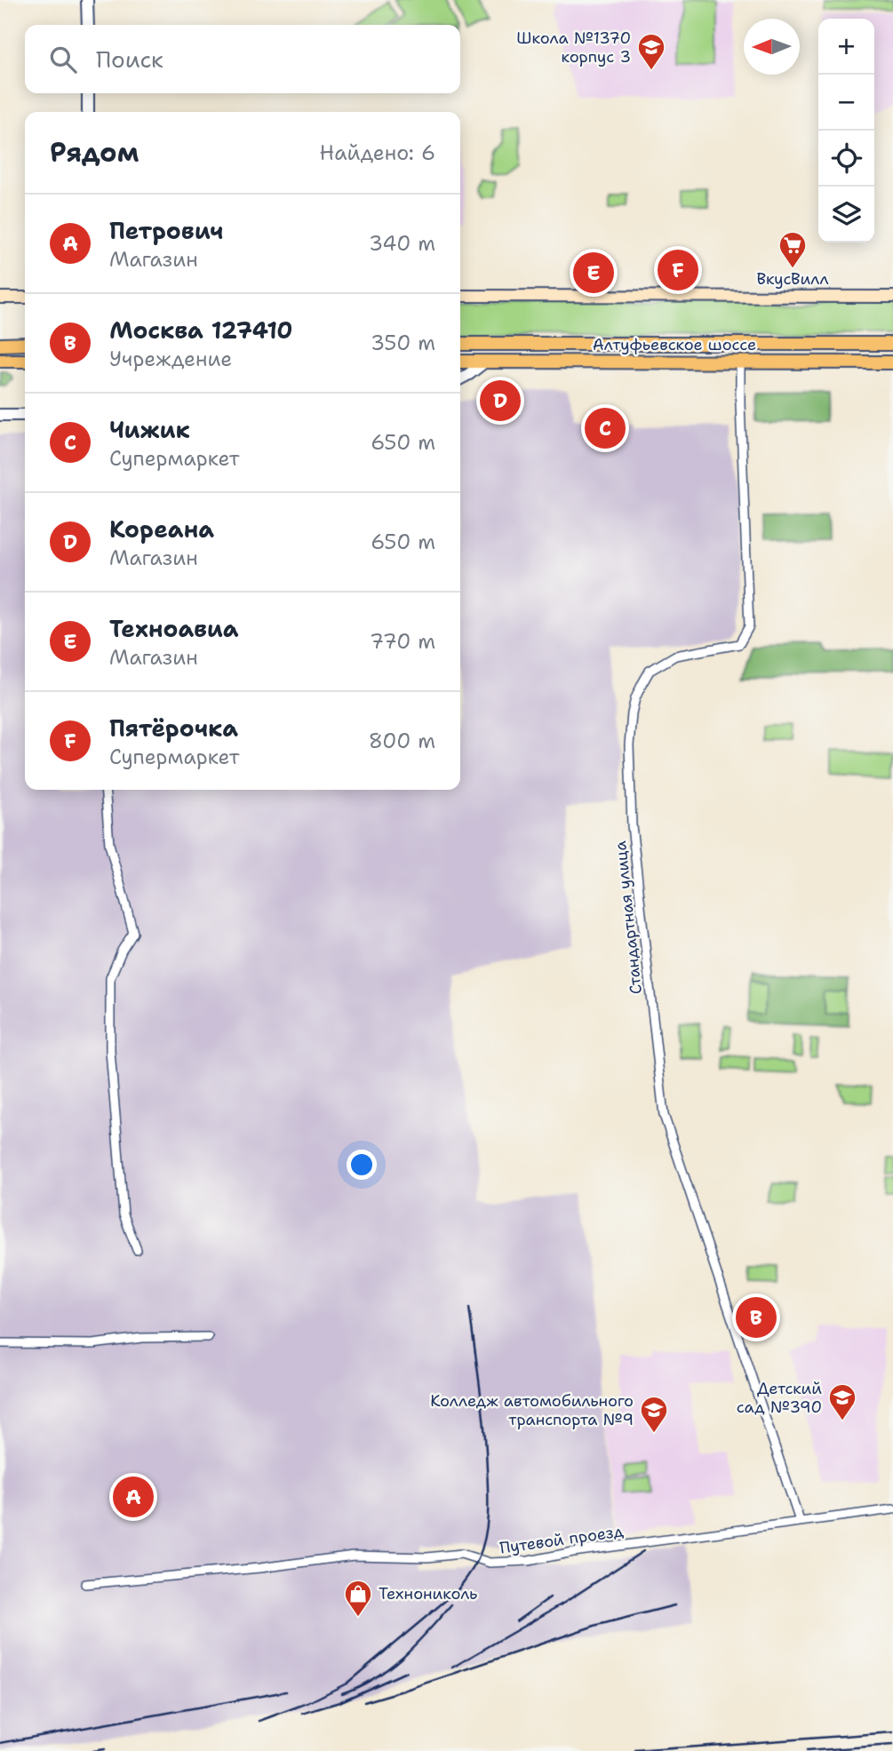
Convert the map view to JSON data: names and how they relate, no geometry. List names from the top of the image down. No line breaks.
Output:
{"streets":{"main road":["Алтуфьевское шоссе"],"street":["Стандартная улица","Путевой проезд"]},"crossings":[["Алтуфьевское шоссе","Стандартная улица"],["Стандартная улица","Путевой проезд"]],"places":{"school or university":["Школа №1370 корпус 3","Детский сад №390","Колледж автомобильного транспорта №9"],"supermarket":["ВкусВилл"],"shop":["Технониколь"]},"north":"left","page":{"map_buttons":["+","−"],"search":"Поиск","heading":["Рядом","Найдено: 6"],"list":[{"mark":"A","name":"Петрович","note":"Магазин","value":"340 m"},{"mark":"B","name":"Москва 127410","note":"Учреждение","value":"350 m"},{"mark":"C","name":"Чижик","note":"Супермаркет","value":"650 m"},{"mark":"D","name":"Кореана","note":"Магазин","value":"650 m"},{"mark":"E","name":"Техноавиа","note":"Магазин","value":"770 m"},{"mark":"F","name":"Пятёрочка","note":"Супермаркет","value":"800 m"}],"pins":["F","E","D","C","B","A"]}}
